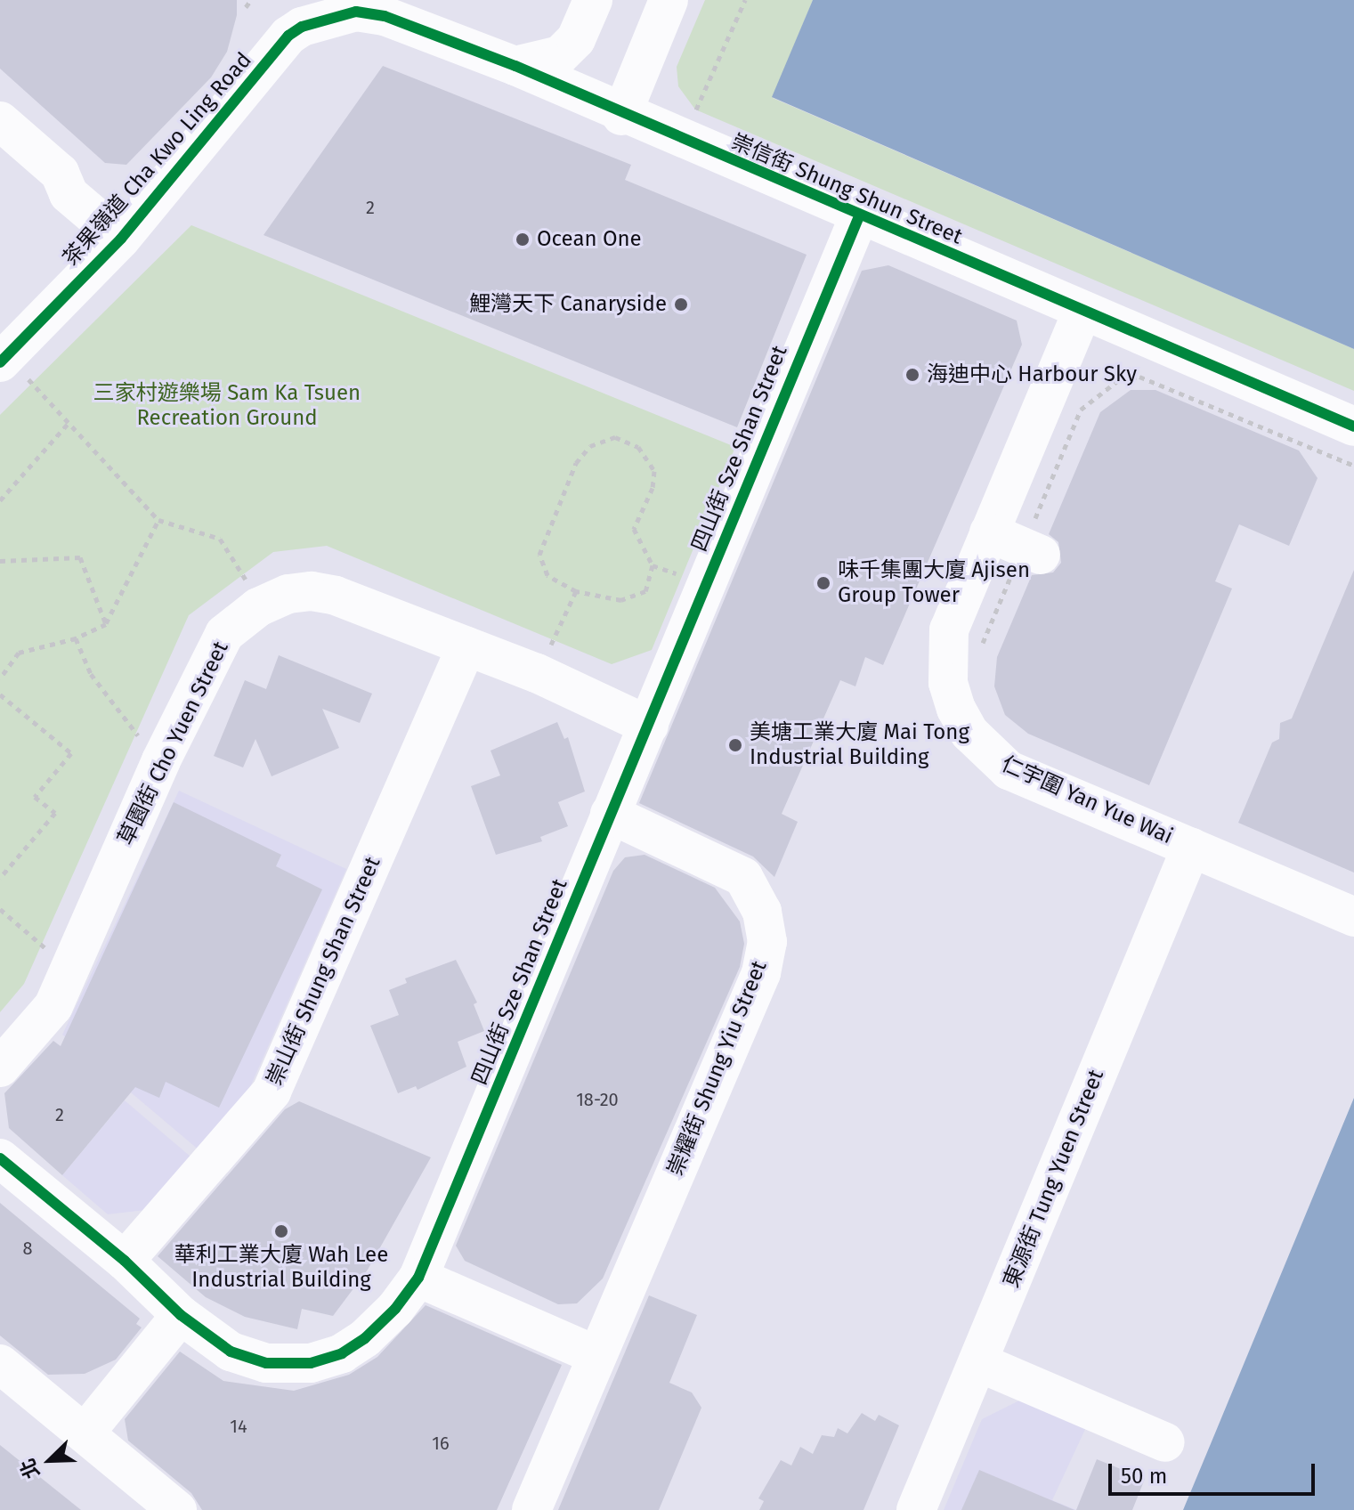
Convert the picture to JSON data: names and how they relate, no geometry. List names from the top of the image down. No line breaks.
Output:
{"streets":{"street":["茶果嶺道 Cha Kwo Ling Road","崇信街 Shung Shun Street","四山街 Sze Shan Street","草園街 Cho Yuen Street","仁宇圍 Yan Yue Wai","崇山街 Shung Shan Street","崇耀街 Shung Yiu Street","東源街 Tung Yuen Street"]},"crossings":[["茶果嶺道 Cha Kwo Ling Road","崇信街 Shung Shun Street"],["崇信街 Shung Shun Street","四山街 Sze Shan Street"],["崇信街 Shung Shun Street","仁宇圍 Yan Yue Wai"],["四山街 Sze Shan Street","草園街 Cho Yuen Street"],["四山街 Sze Shan Street","崇山街 Shung Shan Street"],["四山街 Sze Shan Street","崇耀街 Shung Yiu Street"],["草園街 Cho Yuen Street","崇山街 Shung Shan Street"],["仁宇圍 Yan Yue Wai","東源街 Tung Yuen Street"]],"parks":["三家村遊樂場 Sam Ka Tsuen Recreation Ground"],"places":["Ocean One","鯉灣天下 Canaryside","海迪中心 Harbour Sky","味千集團大廈 Ajisen Group Tower","美塘工業大廈 Mai Tong Industrial Building","華利工業大廈 Wah Lee Industrial Building"],"house_numbers":["2","18-20","2","8","14","16"],"scale_bar":"50 m","north":"bottom left"}
